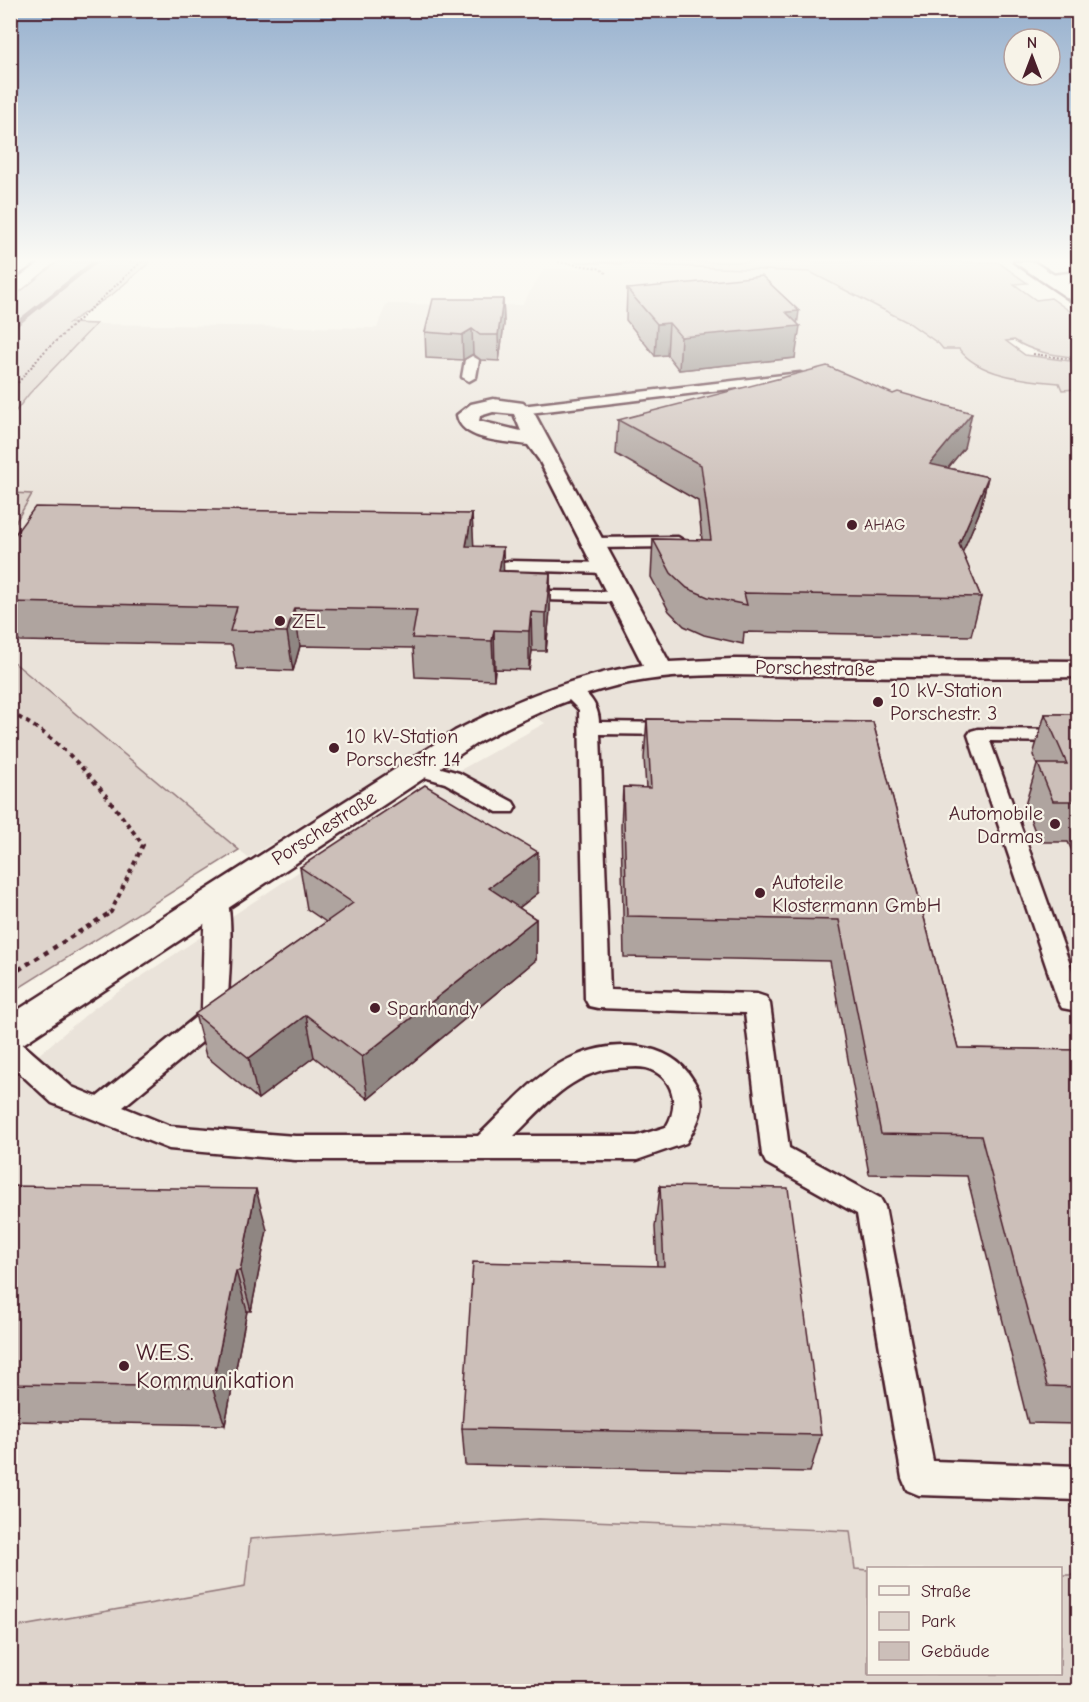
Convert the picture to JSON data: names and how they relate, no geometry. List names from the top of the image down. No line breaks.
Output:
{"streets":{"street":["Porschestraße"]},"places":["AHAG","ZEL","10 kV-Station Porschestr. 3","10 kV-Station Porschestr. 14","Automobile Darmas","Autoteile Klostermann GmbH","Sparhandy","W.E.S. Kommunikation"],"legend":["Straße","Park","Gebäude"],"north":"top"}
